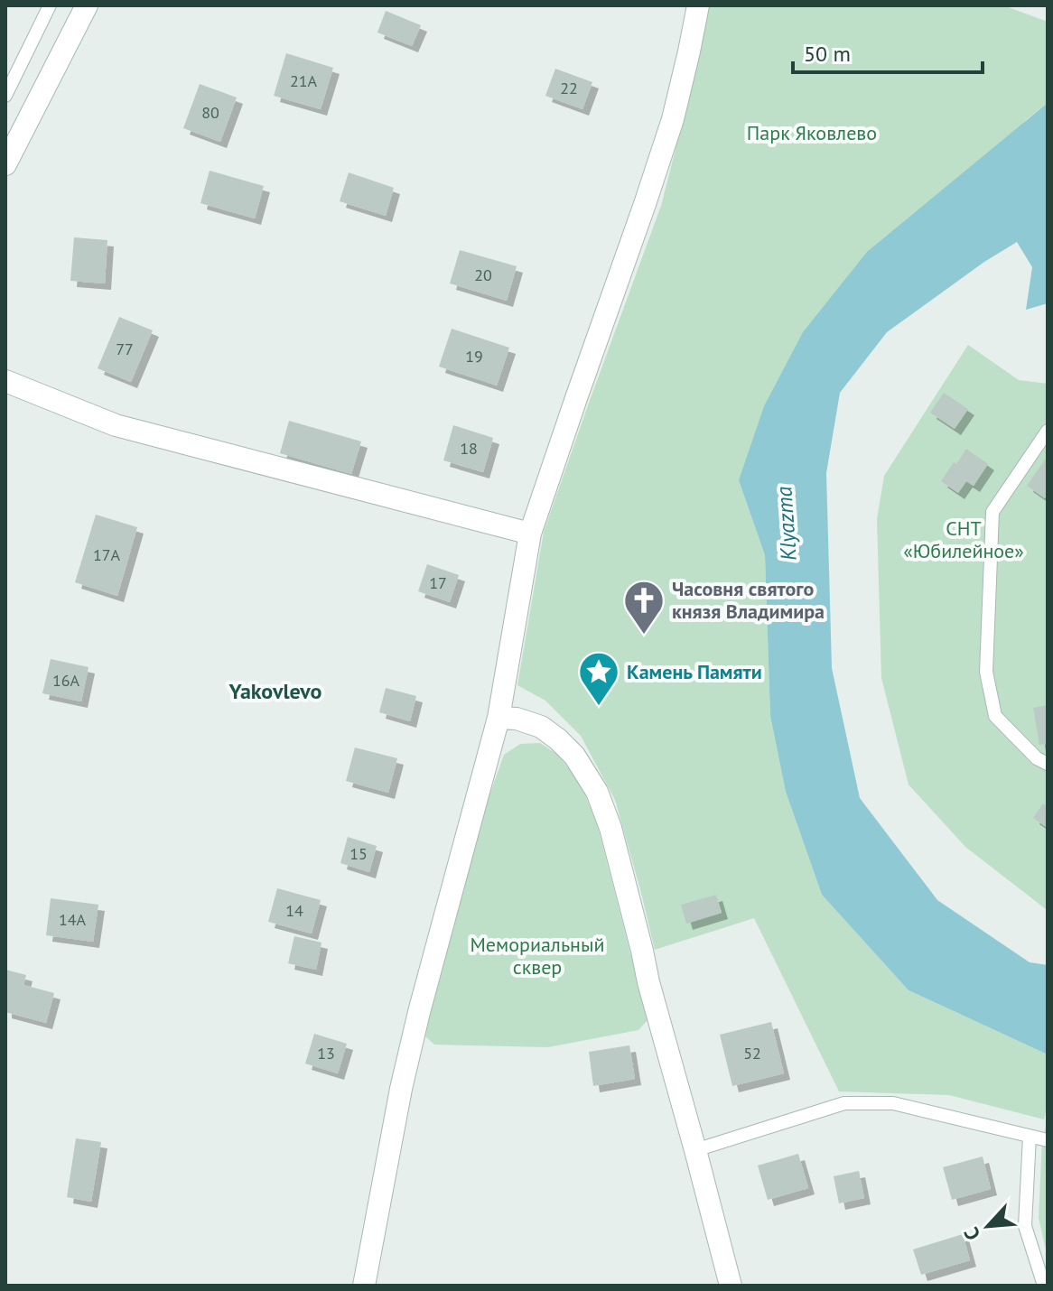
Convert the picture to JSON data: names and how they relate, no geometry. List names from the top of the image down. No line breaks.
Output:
{"districts":["Yakovlevo"],"water":["Klyazma"],"parks":["Парк Яковлево","СНТ «Юбилейное»","Мемориальный сквер"],"places":{"church":["Часовня святого князя Владимира"],"place":["Камень Памяти"]},"house_numbers":["21А","22","80","20","77","19","18","17А","17","16А","15","14","14А","13","52"],"scale_bar":"50 m","north":"bottom left"}
